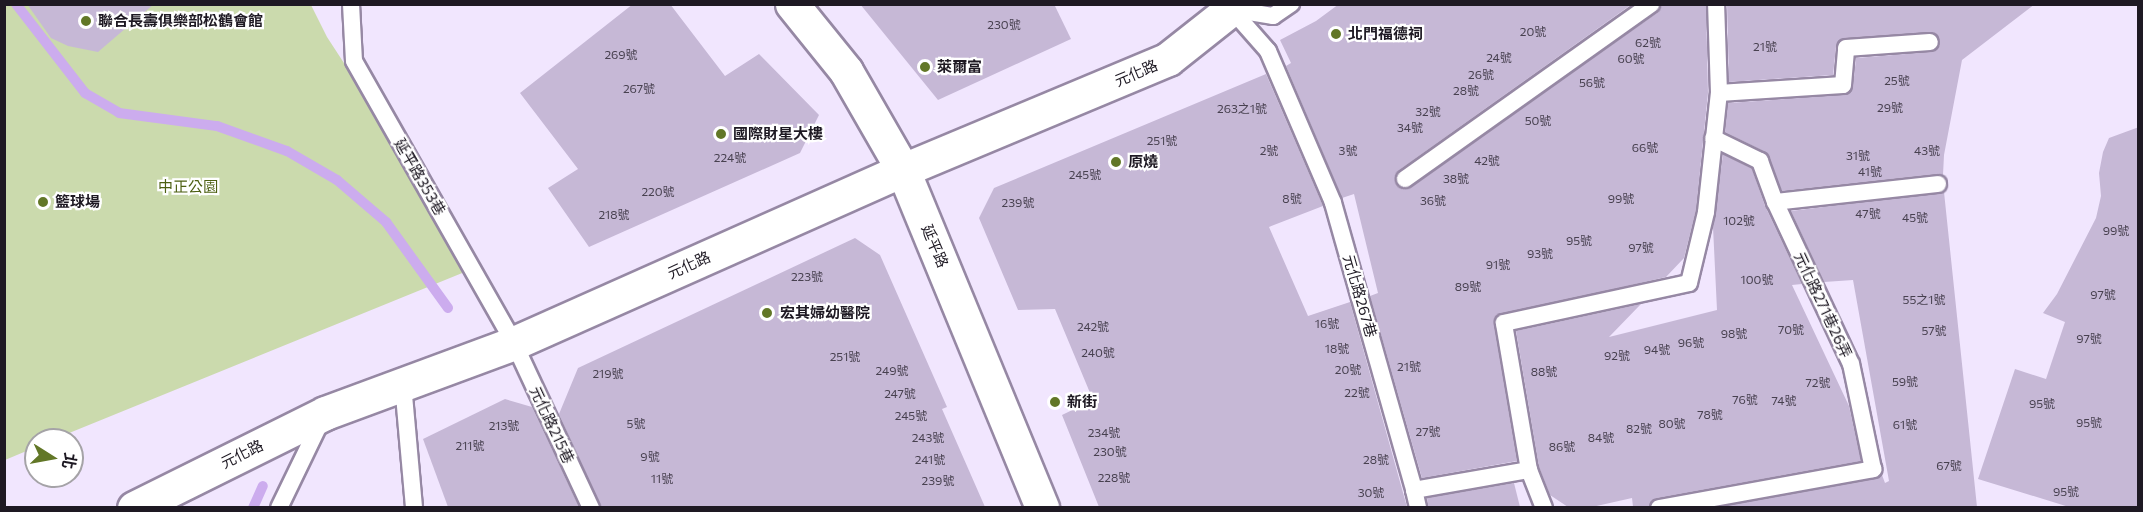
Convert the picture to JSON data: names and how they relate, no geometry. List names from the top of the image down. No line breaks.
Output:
{"streets":{"street":["元化路","延平路"],"lane":["延平路353巷","元化路267巷","元化路271巷26弄","元化路215巷"]},"crossings":[["元化路","延平路353巷"],["元化路","延平路"],["元化路","元化路267巷"],["元化路","元化路215巷"],["延平路353巷","元化路215巷"]],"parks":["中正公園"],"places":["聯合長壽俱樂部松鶴會館","北門福德祠","萊爾富","國際財星大樓","原燒","籃球場","宏其婦幼醫院","新街"],"house_numbers":["230號","20號","62號","21號","269號","24號","60號","26號","25號","56號","267號","28號","29號","263之1號","32號","50號","34號","251號","66號","2號","3號","43號","31號","224號","42號","41號","245號","38號","220號","8號","99號","36號","239號","47號","218號","45號","102號","99號","95號","97號","93號","91號","223號","100號","89號","97號","55之1號","16號","242號","70號","57號","98號","97號","96號","18號","94號","240號","92號","251號","21號","20號","249號","88號","219號","59號","72號","22號","247號","76號","74號","95號","78號","245號","95號","5號","80號","61號","213號","82號","27號","234號","243號","84號","211號","86號","230號","9號","241號","28號","67號","228號","11號","239號","95號","30號"],"north":"right"}
